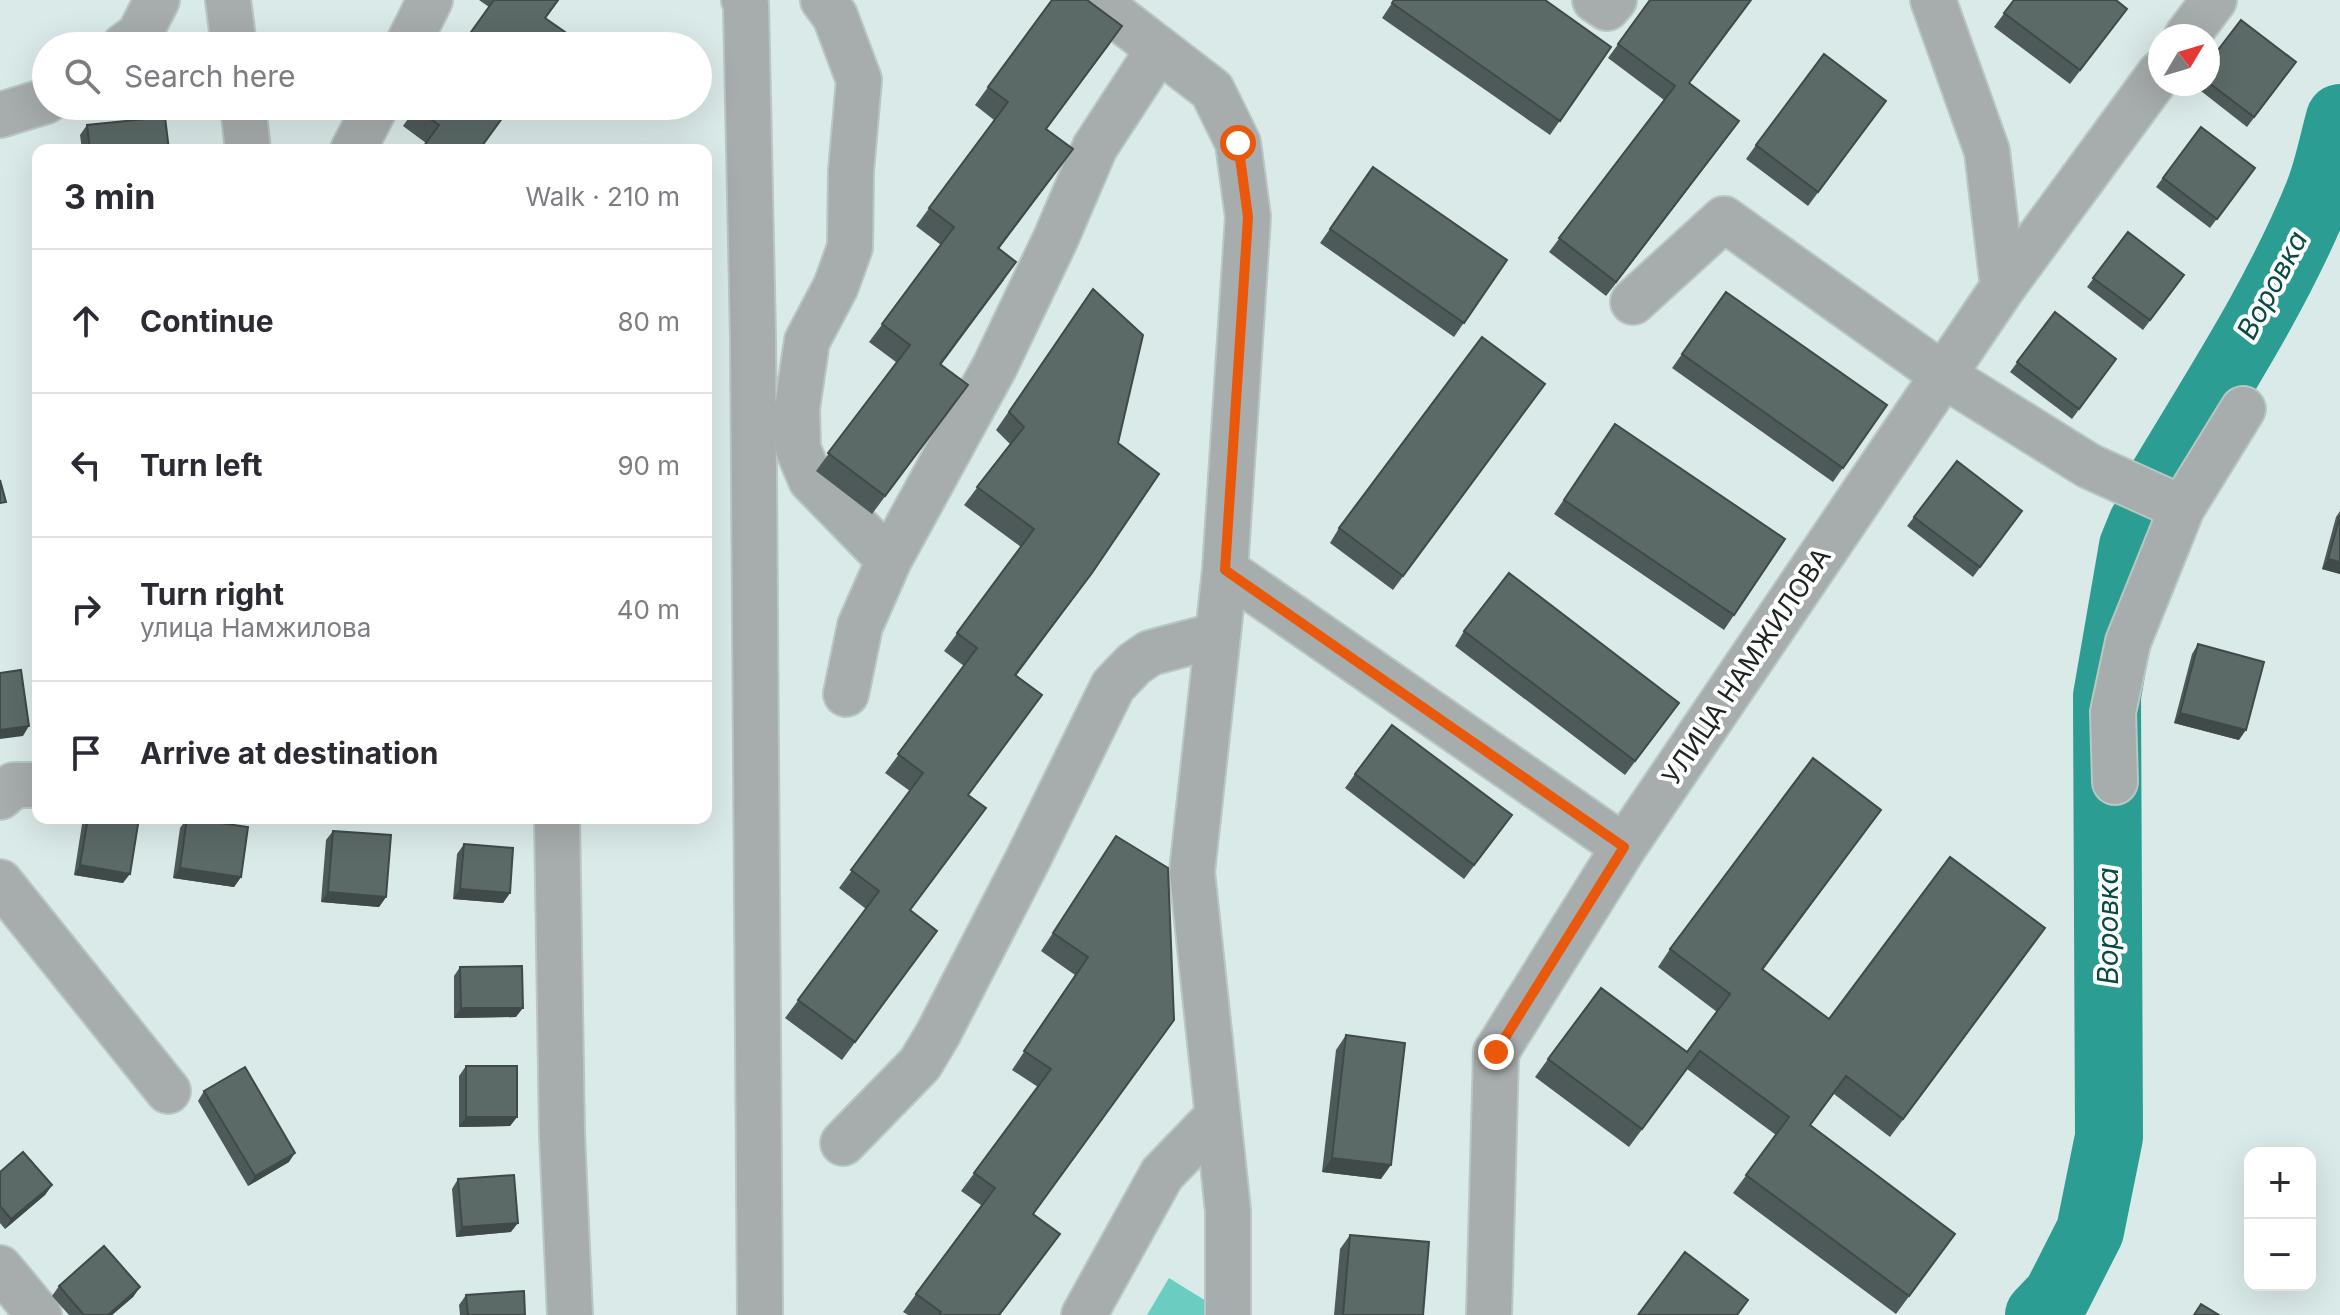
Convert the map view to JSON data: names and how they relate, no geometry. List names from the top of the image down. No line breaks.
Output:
{"streets":{"street":["УЛИЦА НАМЖИЛОВА"]},"water":["Воровка"],"north":"top right","page":{"search":"Search here","heading":["3 min","Walk · 210 m"],"list":[["Continue","80 m"],["Turn left","90 m"],["Turn right","улица Намжилова","40 m"],"Arrive at destination"],"map_buttons":["+","−"]}}
